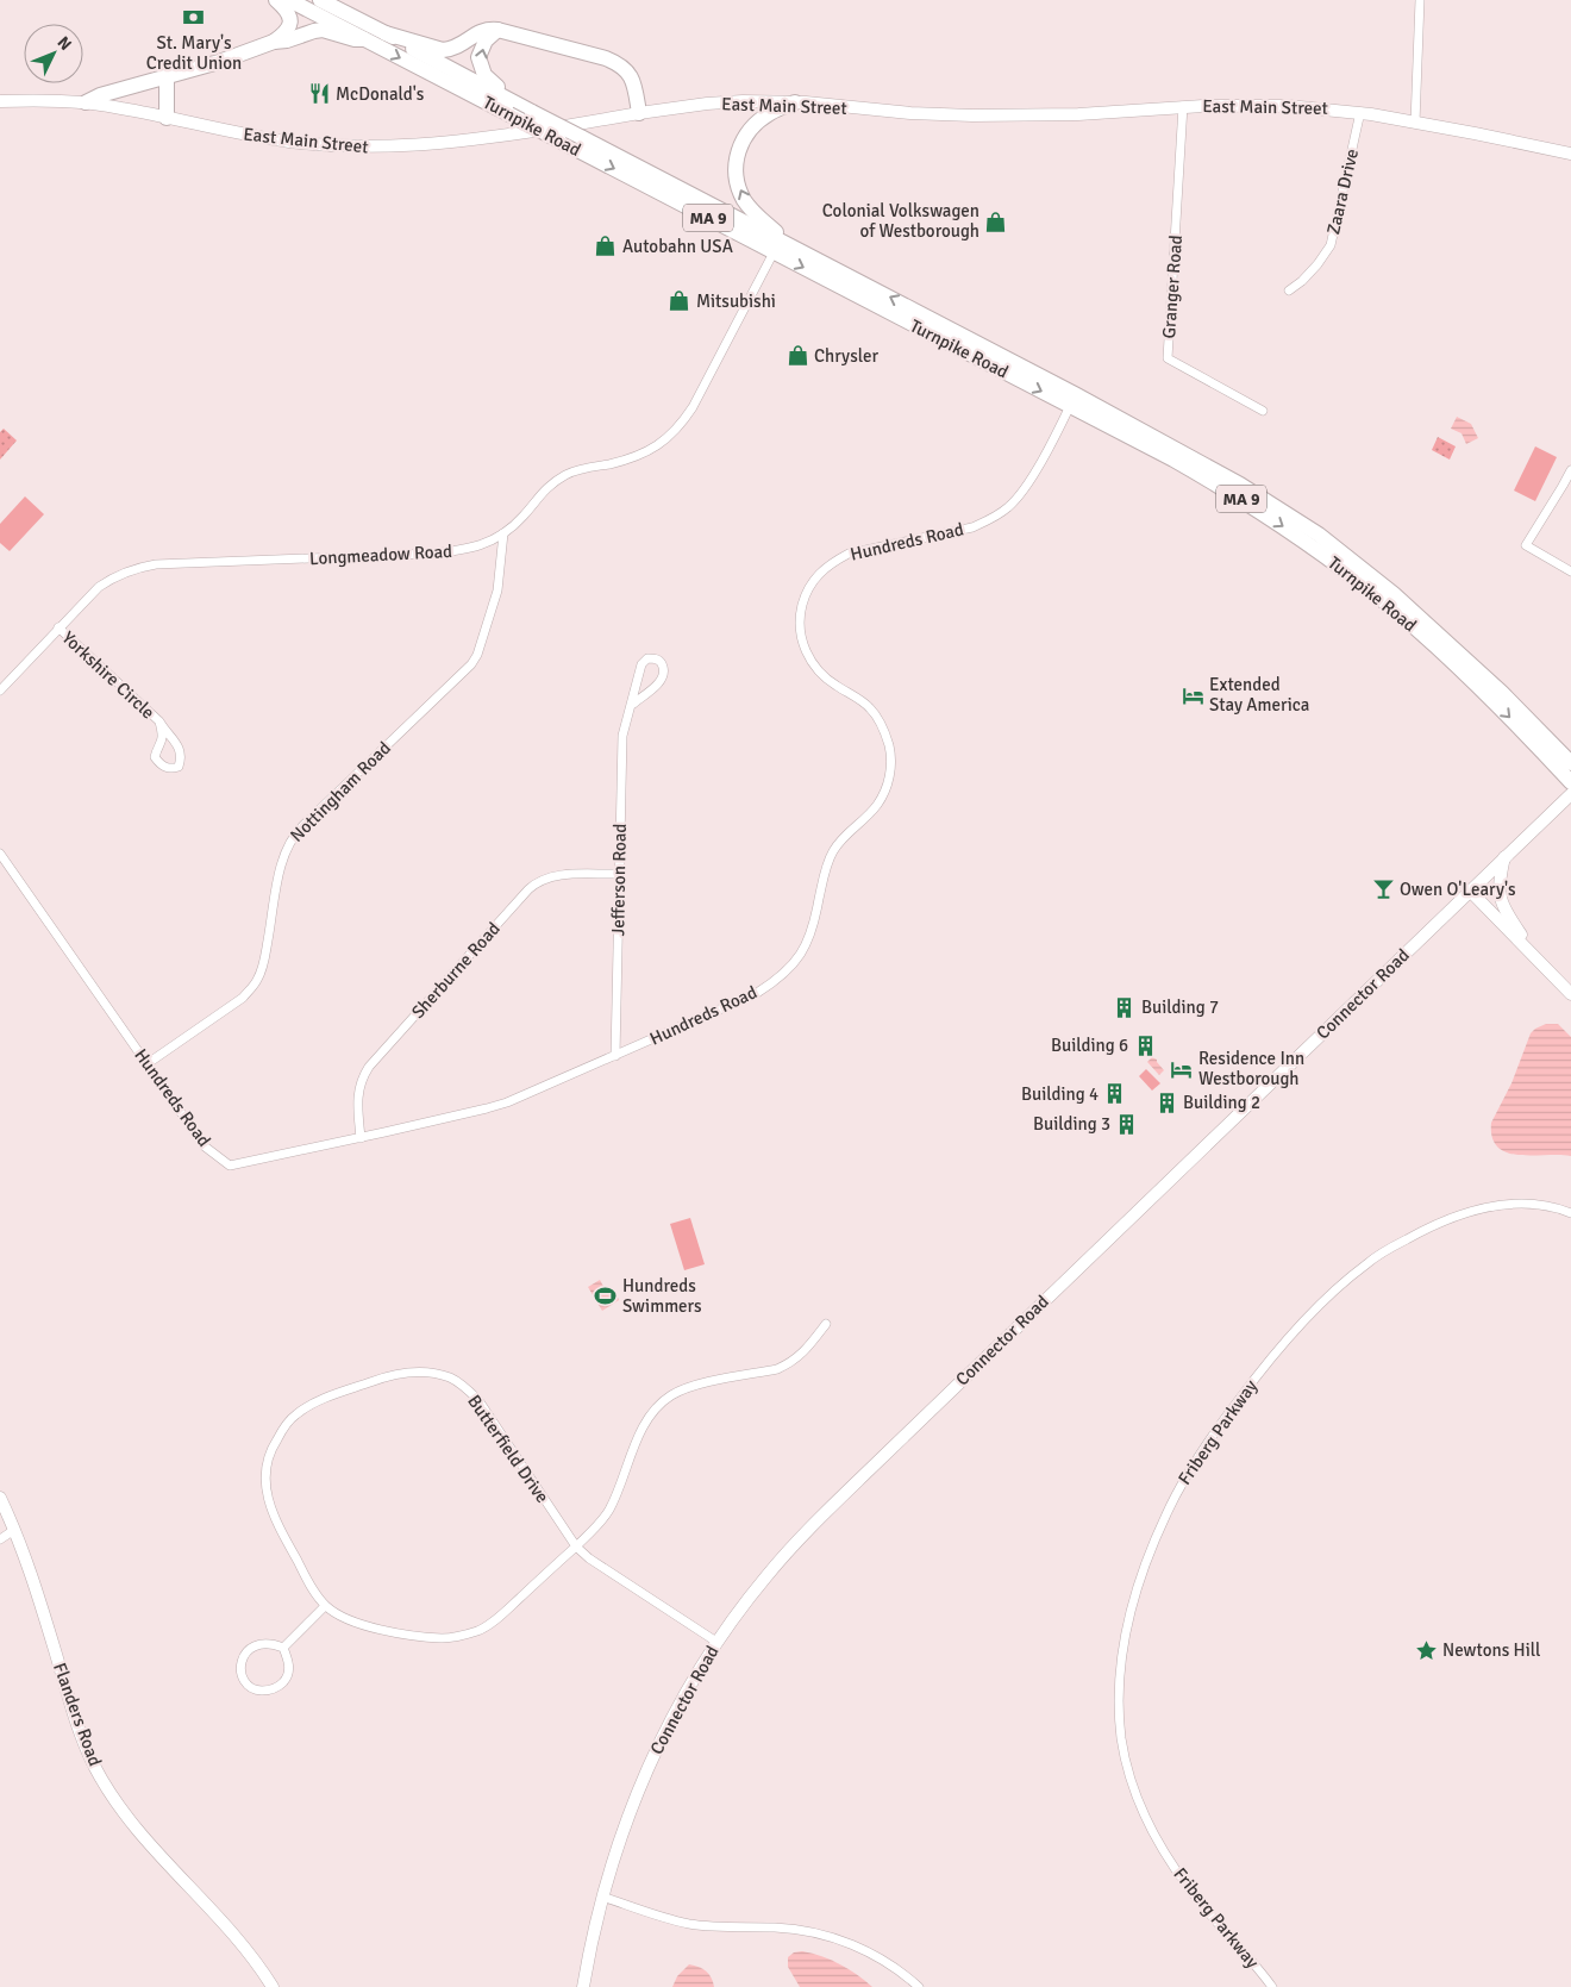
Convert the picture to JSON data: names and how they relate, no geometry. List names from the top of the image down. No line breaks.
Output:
{"streets":{"highway":["Turnpike Road","MA 9"],"main road":["East Main Street","Connector Road","Flanders Road"],"street":["Zaara Drive","Granger Road","Hundreds Road","Longmeadow Road","Yorkshire Circle","Nottingham Road","Jefferson Road","Sherburne Road","Friberg Parkway","Butterfield Drive"]},"crossings":[["East Main Street","Zaara Drive"],["East Main Street","Granger Road"],["Turnpike Road","Hundreds Road"],["Turnpike Road","Longmeadow Road"],["Hundreds Road","Nottingham Road"],["Hundreds Road","Jefferson Road"],["Hundreds Road","Sherburne Road"],["Longmeadow Road","Yorkshire Circle"],["Longmeadow Road","Nottingham Road"],["Jefferson Road","Sherburne Road"],["Connector Road","Butterfield Drive"]],"places":{"bank":["St. Mary's Credit Union"],"restaurant":["McDonald's"],"shop":["Colonial Volkswagen of Westborough","Autobahn USA","Mitsubishi","Chrysler"],"hotel":["Extended Stay America","Residence Inn Westborough"],"bar":["Owen O'Leary's"],"building":["Building 7","Building 6","Building 4","Building 2","Building 3"],"sports":["Hundreds Swimmers"],"place":["Newtons Hill"]},"north":"top right"}
